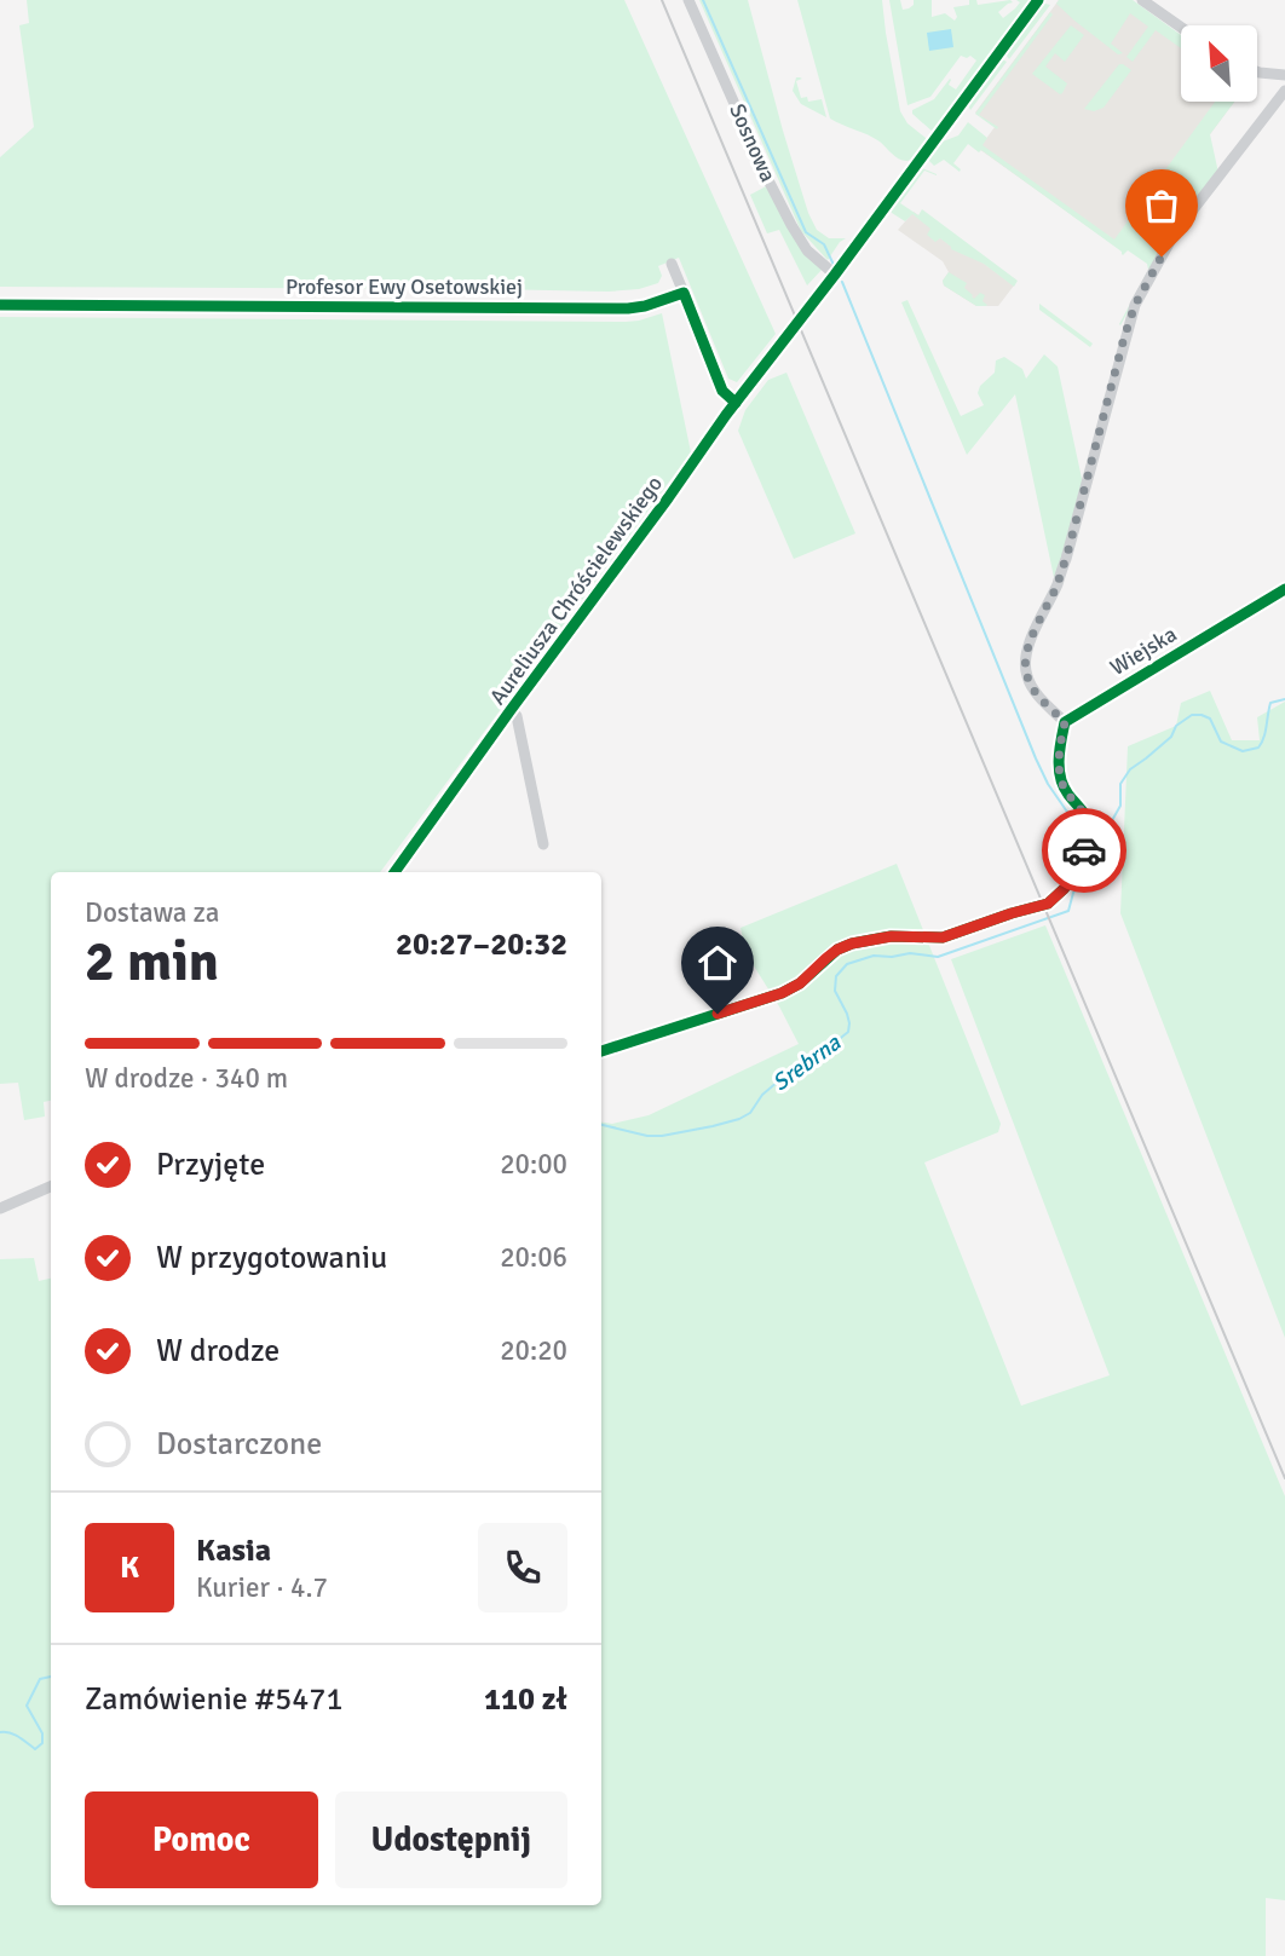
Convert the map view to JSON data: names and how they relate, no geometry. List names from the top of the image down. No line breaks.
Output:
{"streets":{"street":["Sosnowa","Profesor Ewy Osetowskiej","Aureliusza Chróścielewskiego","Wiejska"]},"water":["Srebrna"],"north":"top left","page":{"heading":["2 min","Dostawa za","20:27–20:32"],"panel":["Kasia","Kurier · 4.7","Zamówienie #5471","110 zł"],"bar":"W drodze · 340 m","list":[["Przyjęte","20:00"],["W przygotowaniu","20:06"],["W drodze","20:20"],"Dostarczone"],"round":"K","buttons":["Pomoc","Udostępnij"]}}
